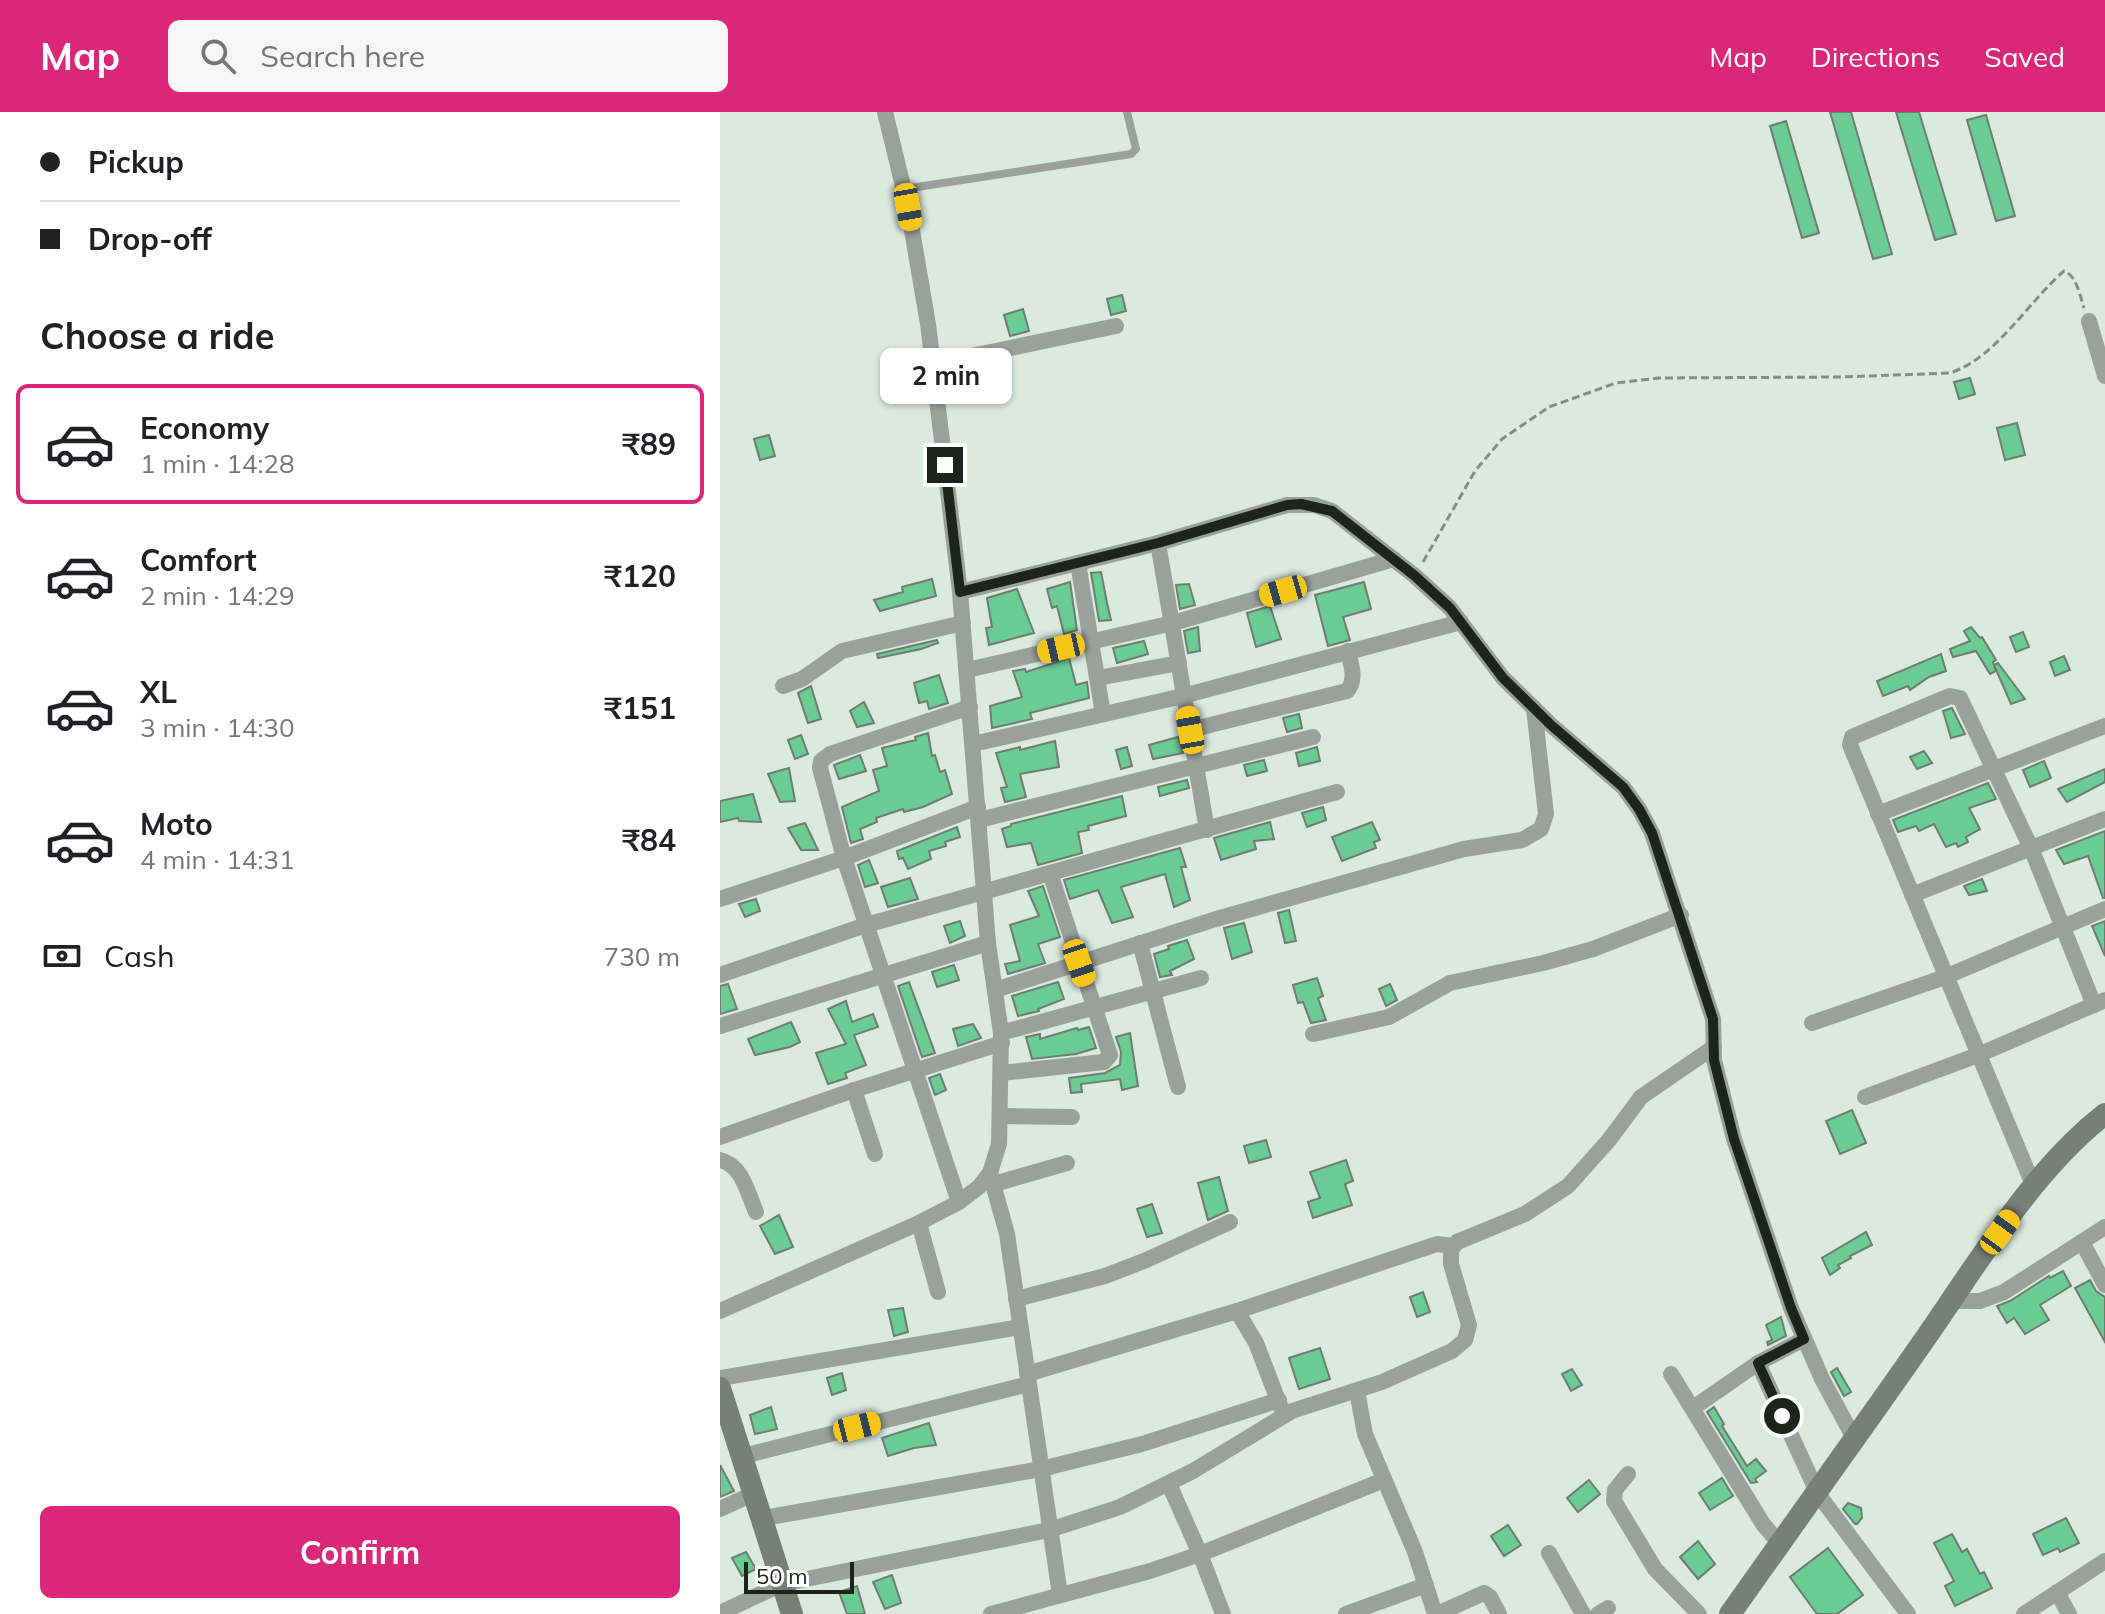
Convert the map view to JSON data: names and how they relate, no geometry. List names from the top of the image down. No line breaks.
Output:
{"scale_bar":"50 m","page":{"header":"Map","search":"Search here","nav":["Map","Directions","Saved"],"banner":["Pickup","Drop-off"],"heading":"Choose a ride","bubble":"2 min","list":[{"name":"Economy","note":"1 min · 14:28","value":"₹89"},{"name":"Comfort","note":"2 min · 14:29","value":"₹120"},{"name":"XL","note":"3 min · 14:30","value":"₹151"},{"name":"Moto","note":"4 min · 14:31","value":"₹84"}],"pay":["Cash","730 m"],"buttons":"Confirm","scale":"50 m"}}
